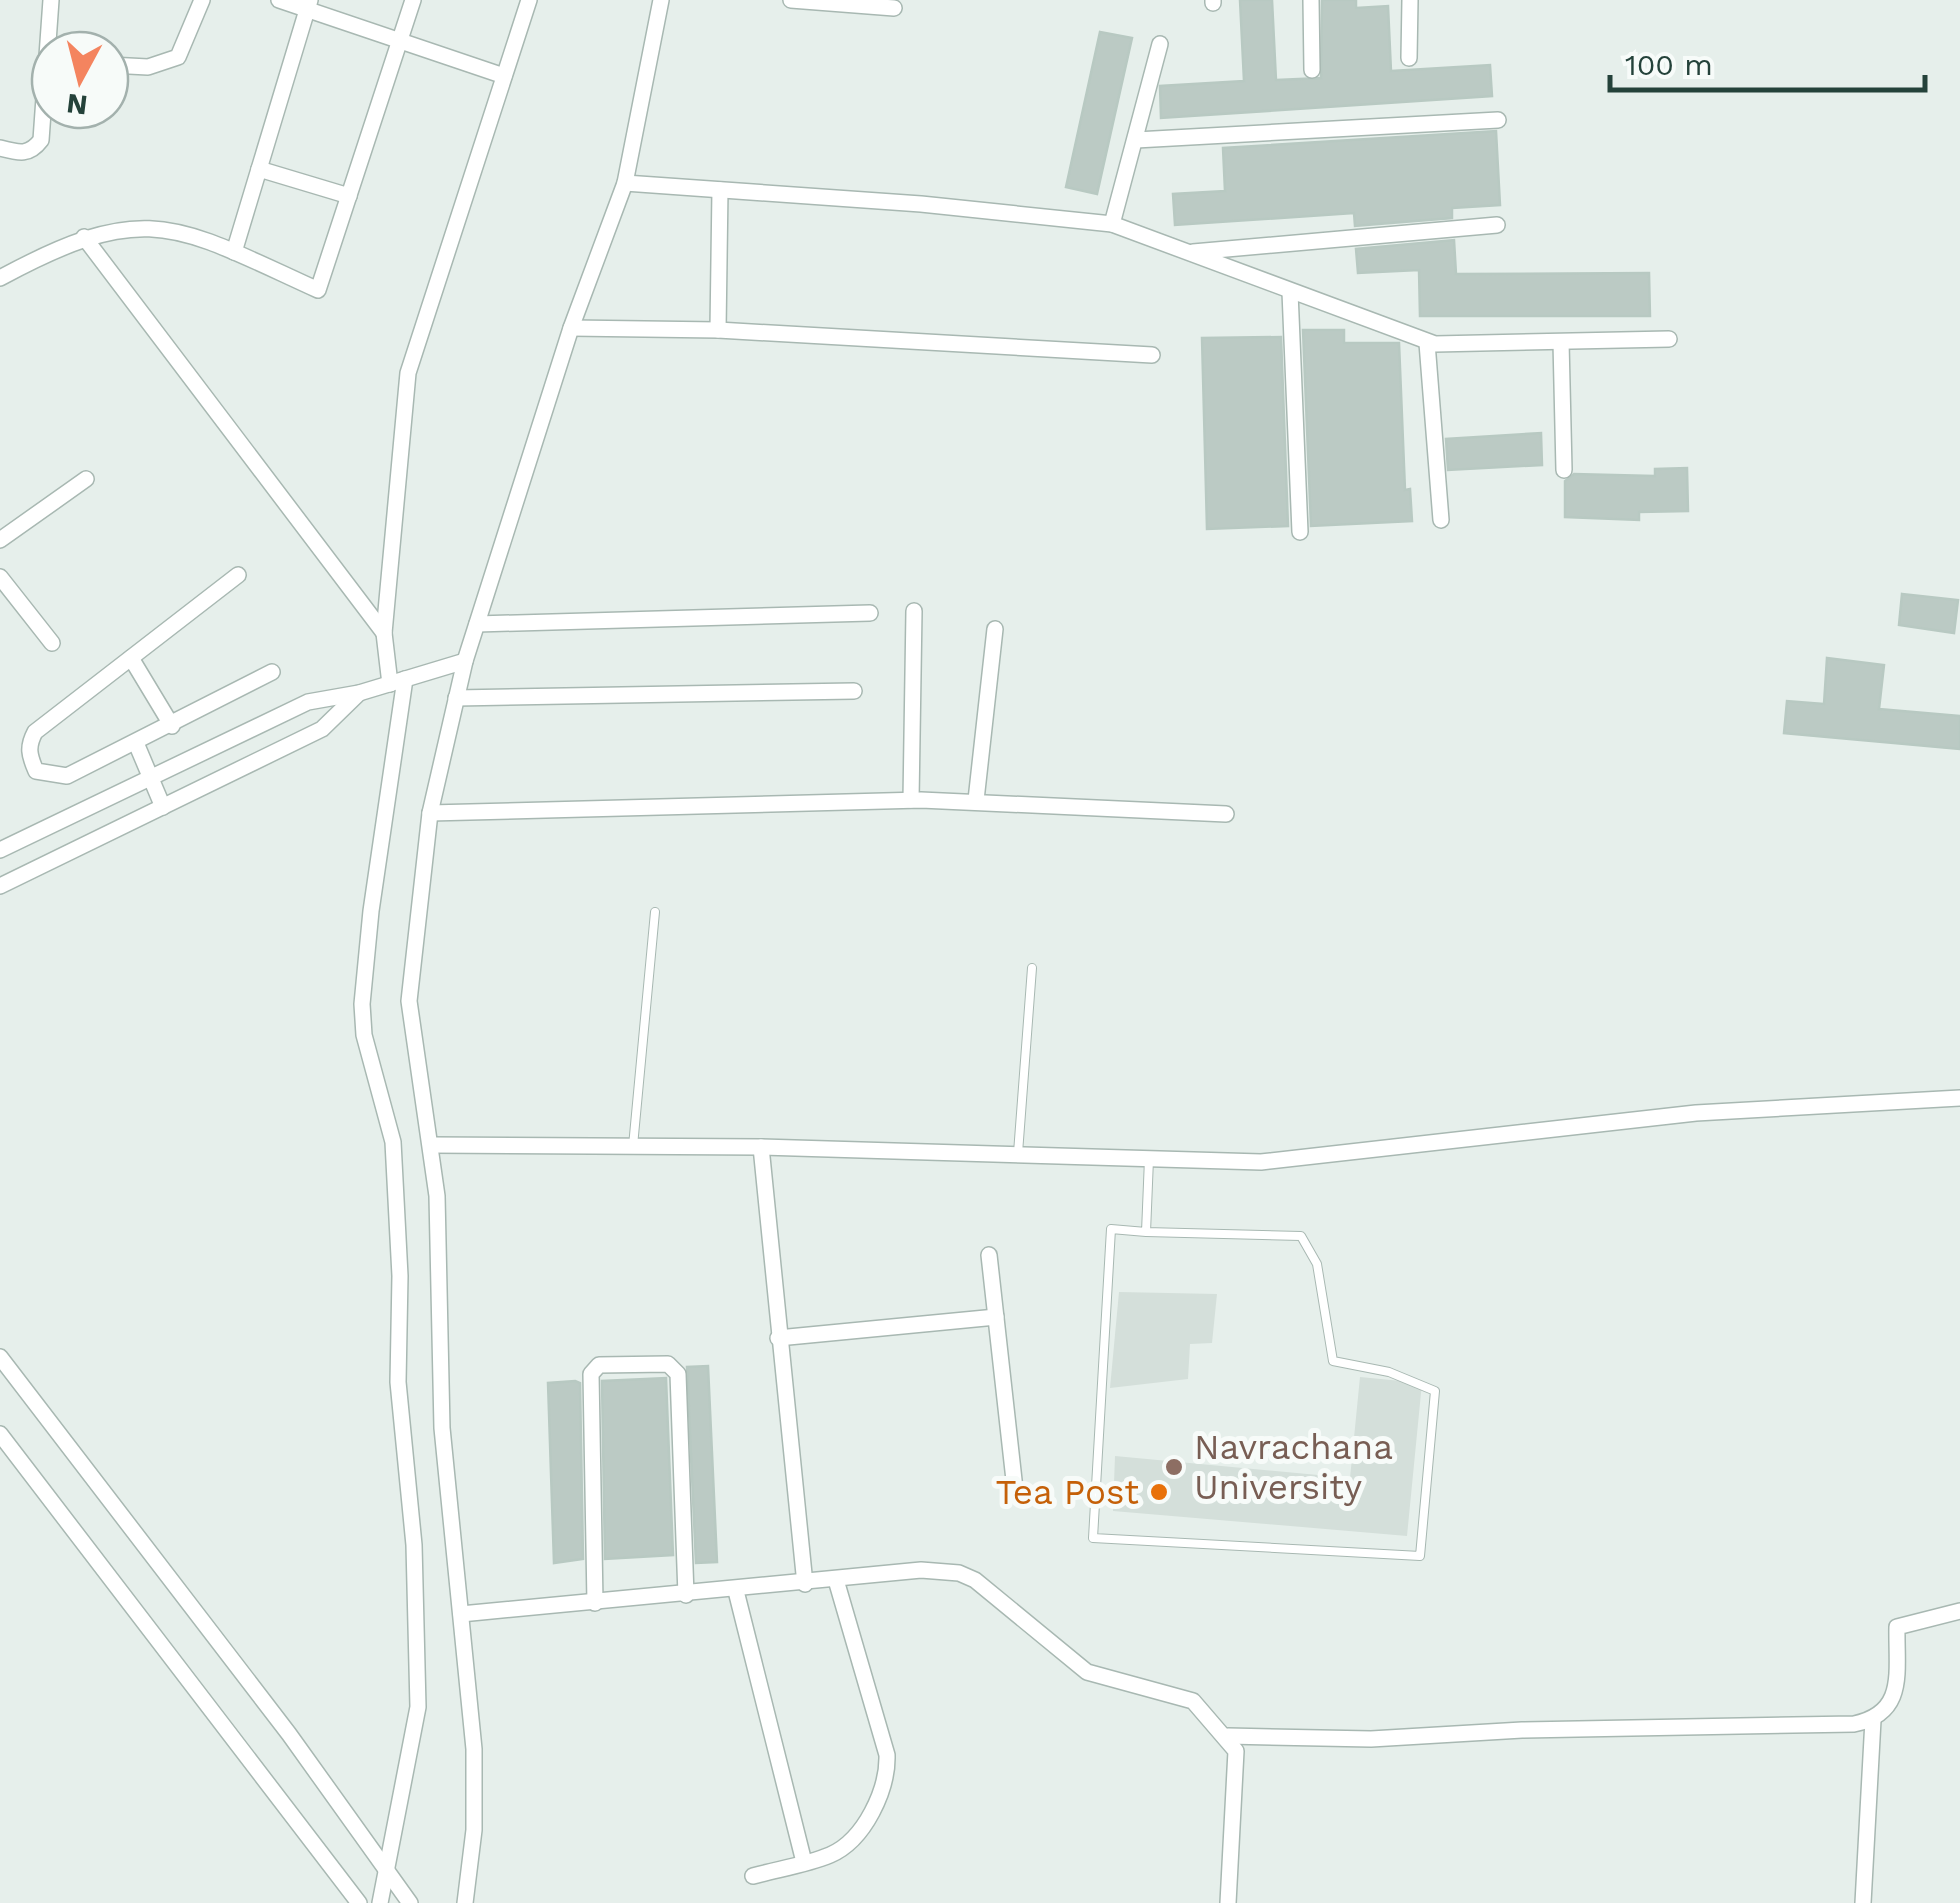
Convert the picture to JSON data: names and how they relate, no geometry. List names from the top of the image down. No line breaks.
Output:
{"places":["Navrachana University","Tea Post"],"scale_bar":"100 m","north":"bottom"}
